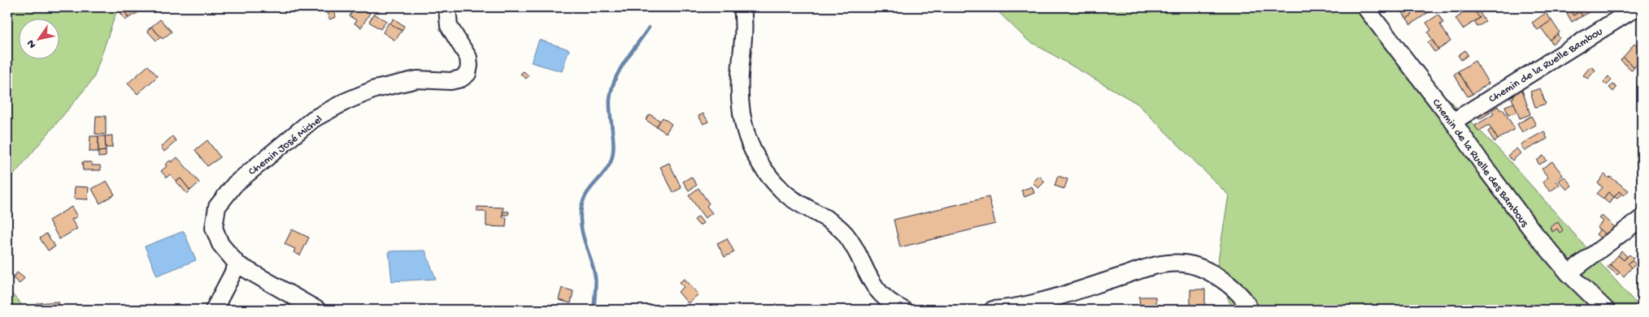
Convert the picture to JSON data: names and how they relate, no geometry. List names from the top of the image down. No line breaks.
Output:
{"streets":{"street":["Chemin de la Ruelle Bambou","Chemin José Michel","Chemin de la Ruelle des Bambous"]},"crossings":[["Chemin de la Ruelle Bambou","Chemin de la Ruelle des Bambous"]],"north":"bottom left"}
